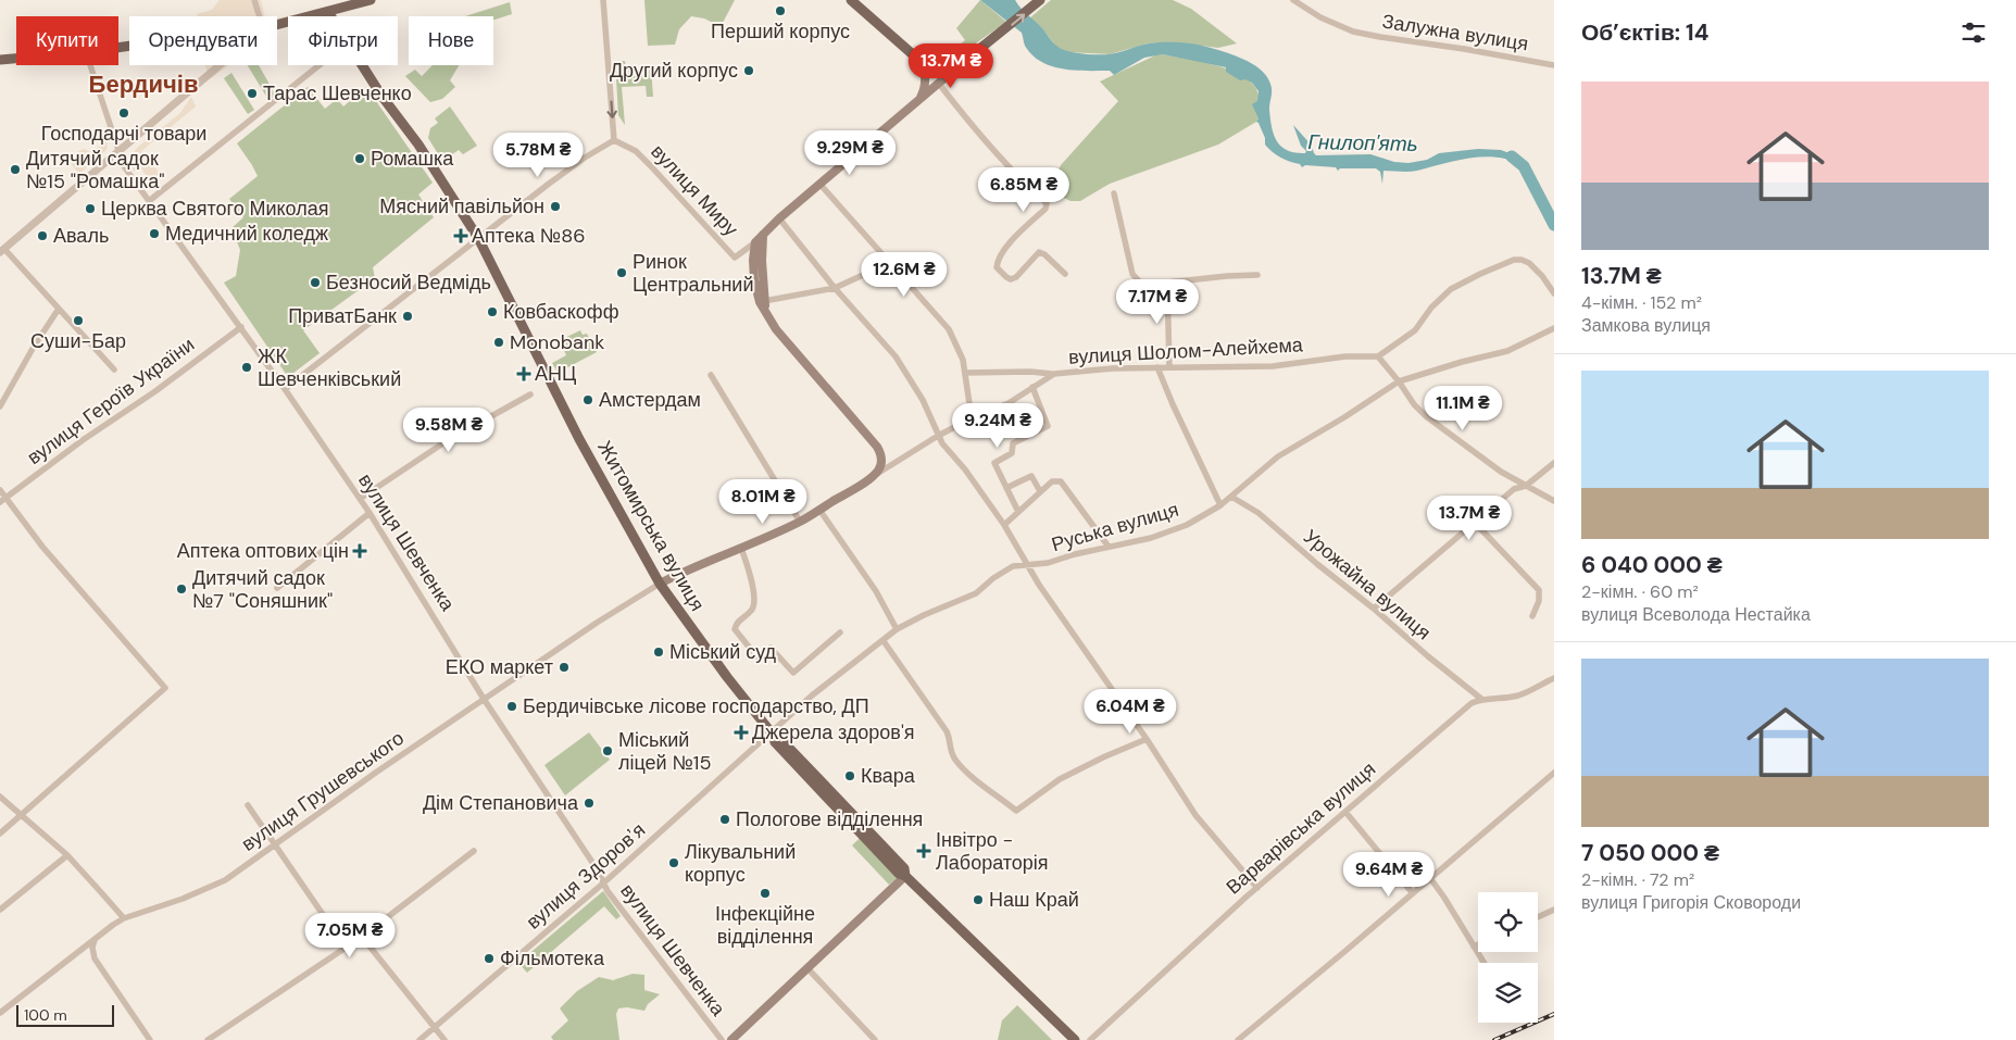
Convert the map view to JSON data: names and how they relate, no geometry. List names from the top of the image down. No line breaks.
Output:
{"streets":{"main road":["вулиця Шолом-Алейхема","Житомирська вулиця"],"street":["Залужна вулиця","вулиця Миру","вулиця Героїв України","Руська вулиця","вулиця Шевченка","Урожайна вулиця","вулиця Грушевського","Варварівська вулиця","вулиця Здоровʼя"]},"crossings":[["вулиця Шолом-Алейхема","Житомирська вулиця"],["вулиця Шолом-Алейхема","вулиця Грушевського"],["вулиця Героїв України","вулиця Шевченка"],["Житомирська вулиця","Руська вулиця"],["Житомирська вулиця","вулиця Грушевського"],["Житомирська вулиця","вулиця Здоровʼя"],["Руська вулиця","Урожайна вулиця"],["Руська вулиця","вулиця Здоровʼя"],["вулиця Шевченка","вулиця Грушевського"],["вулиця Шевченка","вулиця Здоровʼя"],["Урожайна вулиця","Варварівська вулиця"]],"districts":["Бердичів"],"water":["Гнилоп'ять"],"places":{"other":["Перший корпус","Другий корпус","Тарас Шевченко","Господарчі товари","Ромашка","Дитячий садок №15 \"Ромашка\"","Мясний павільйон","Церква Святого Миколая","Медичний коледж","Аваль","Ринок Центральний","Безносий Ведмідь","Ковбаскофф","ПриватБанк","Суши-Бар","Monobank","ЖК Шевченківський","Амстердам","Дитячий садок №7 \"Соняшник\"","Міський суд","ЕКО маркет","Бердичівське лісове господарство, ДП","Міський ліцей №15","Квара","Дім Степановича","Пологове відділення","Лікувальний корпус","Інфекційне відділення","Наш Край","Фільмотека"],"health":["Аптека №86","АНЦ","Аптека оптових цін","Джерела здоров'я","Інвітро - Лабораторія"]},"scale_bar":"100 m","page":{"heading":"Об’єктів: 14","chip":["Купити","Орендувати","Фільтри","Нове"],"price":["13.7M ₴","9.29M ₴","5.78M ₴","6.85M ₴","12.6M ₴","7.17M ₴","11.1M ₴","9.24M ₴","9.58M ₴","8.01M ₴","13.7M ₴","6.04M ₴","9.64M ₴","7.05M ₴"],"list":[{"name":"13.7M ₴","note":"4-кімн. · 152 m² · Замкова вулиця"},{"name":"6 040 000 ₴","note":"2-кімн. · 60 m² · вулиця Всеволода Нестайка"},{"name":"7 050 000 ₴","note":"2-кімн. · 72 m² · вулиця Григорія Сковороди"}],"scale":"100 m"}}
